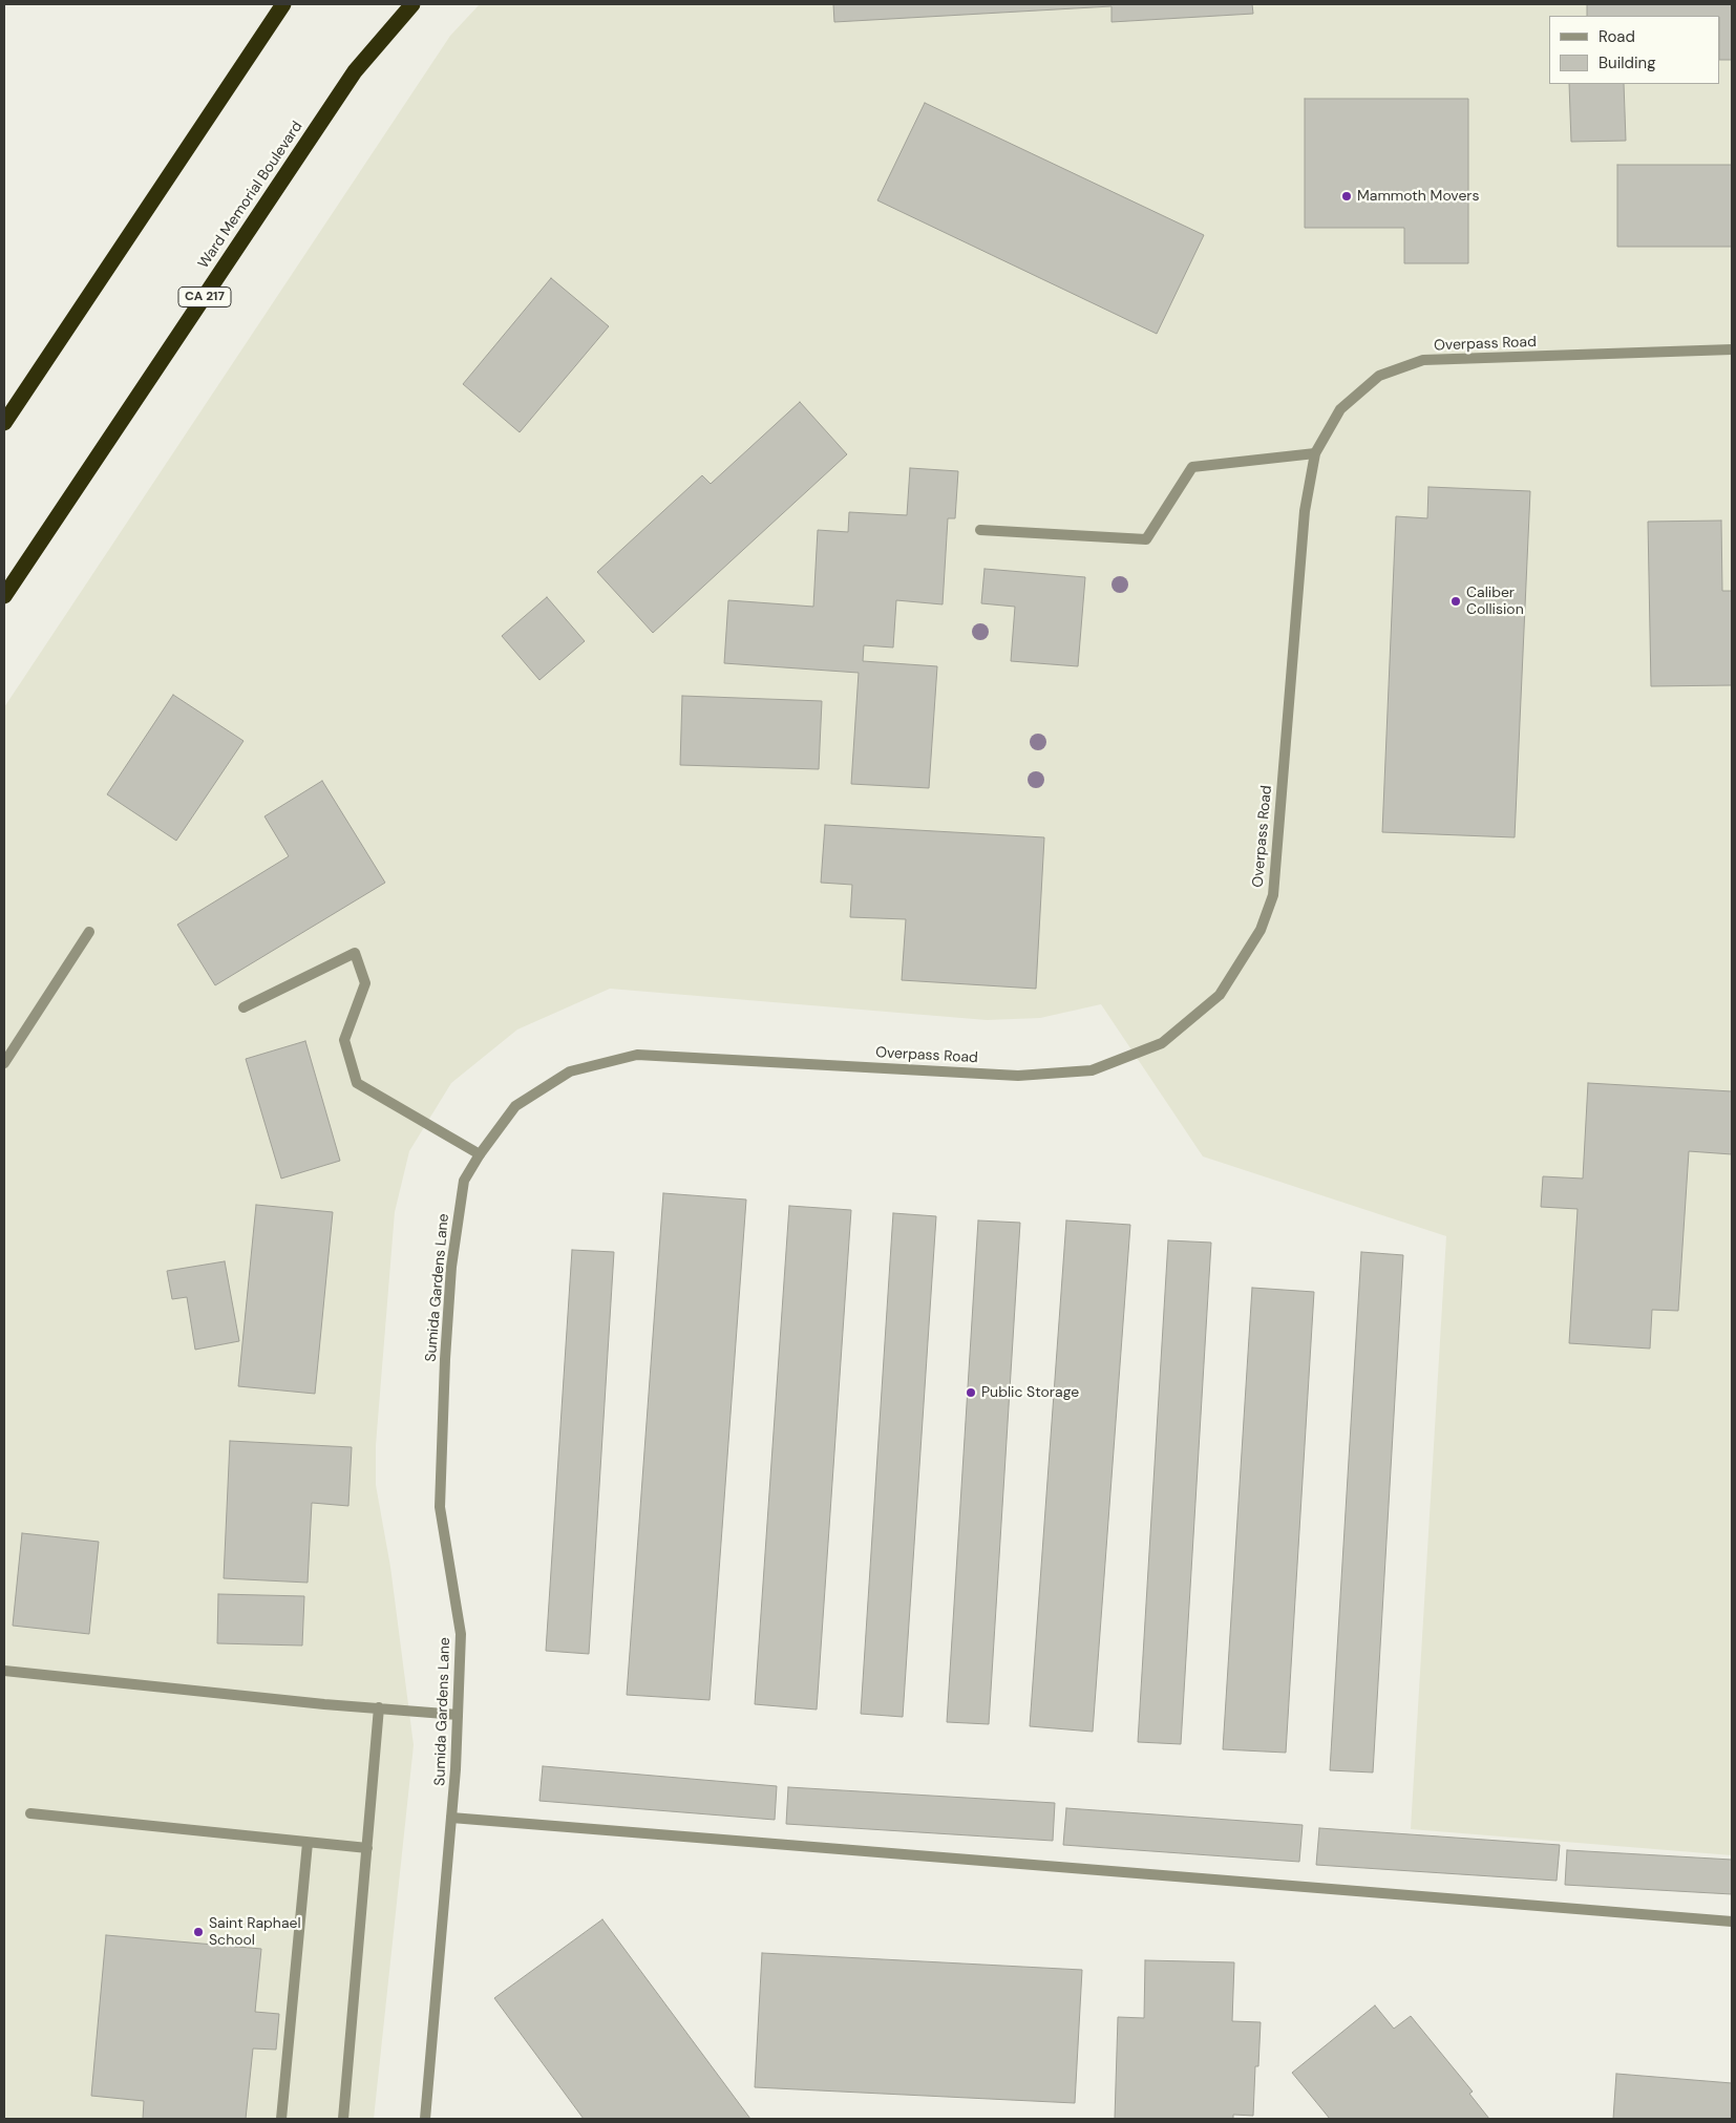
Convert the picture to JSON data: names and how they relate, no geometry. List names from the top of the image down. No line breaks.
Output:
{"streets":{"highway":["Ward Memorial Boulevard","CA 217"],"street":["Overpass Road","Sumida Gardens Lane"]},"crossings":[["Overpass Road","Sumida Gardens Lane"]],"places":["Mammoth Movers","Caliber Collision","Public Storage","Saint Raphael School"],"legend":["Road","Building"]}
